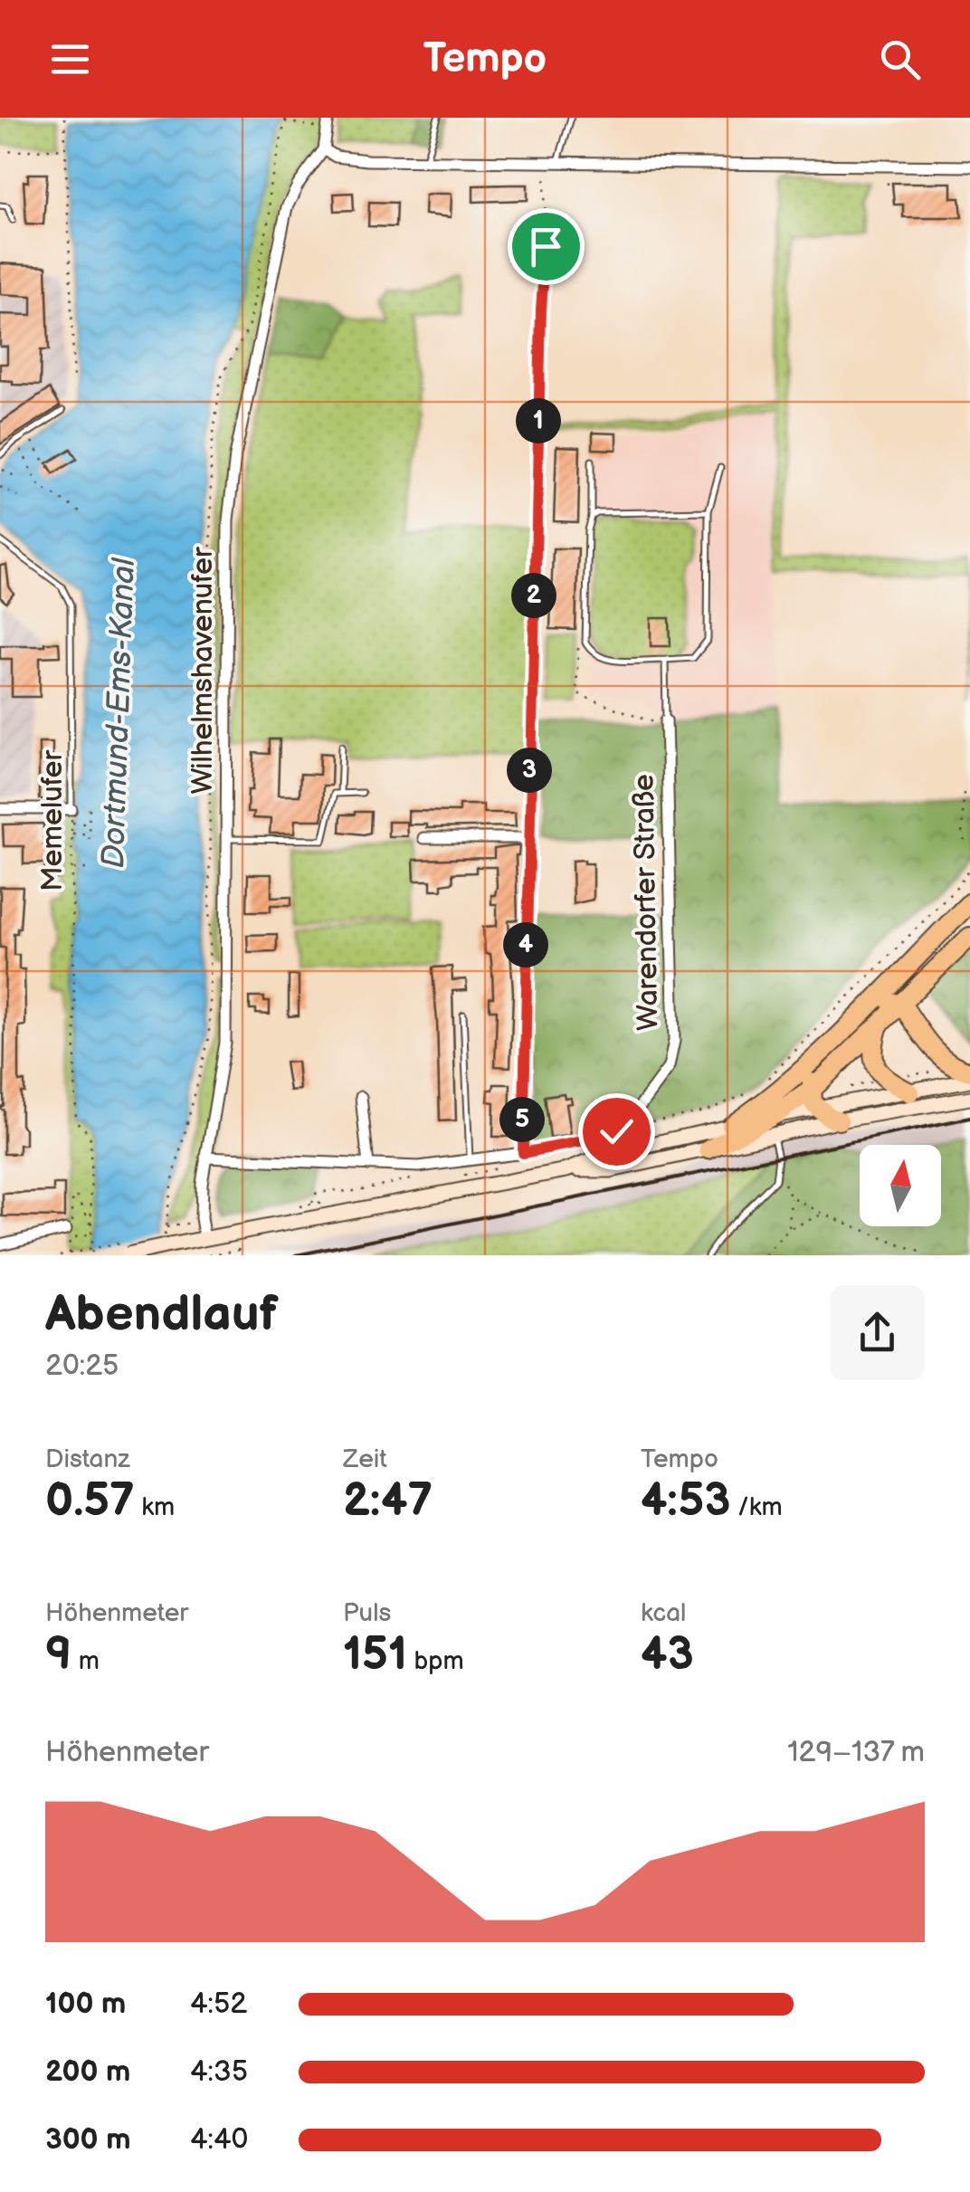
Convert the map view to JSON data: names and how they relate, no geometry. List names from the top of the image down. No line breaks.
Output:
{"streets":{"street":["Wilhelmshavenufer","Warendorfer Straße"],"lane":["Memelufer"]},"crossings":[["Wilhelmshavenufer","Warendorfer Straße"]],"water":["Dortmund-Ems-Kanal"],"north":"top","page":{"header":"Tempo","pins":["1","2","3","4","5"],"heading":["Abendlauf","20:25"],"stats":[["Distanz","0.57 km"],["Zeit","2:47"],["Tempo","4:53 /km"],["Höhenmeter","9 m"],["Puls","151 bpm"],["kcal","43"]],"chart":["Höhenmeter","129–137 m"],"list":[{"name":"100 m","note":"4:52"},{"name":"200 m","note":"4:35"},{"name":"300 m","note":"4:40"}]}}
